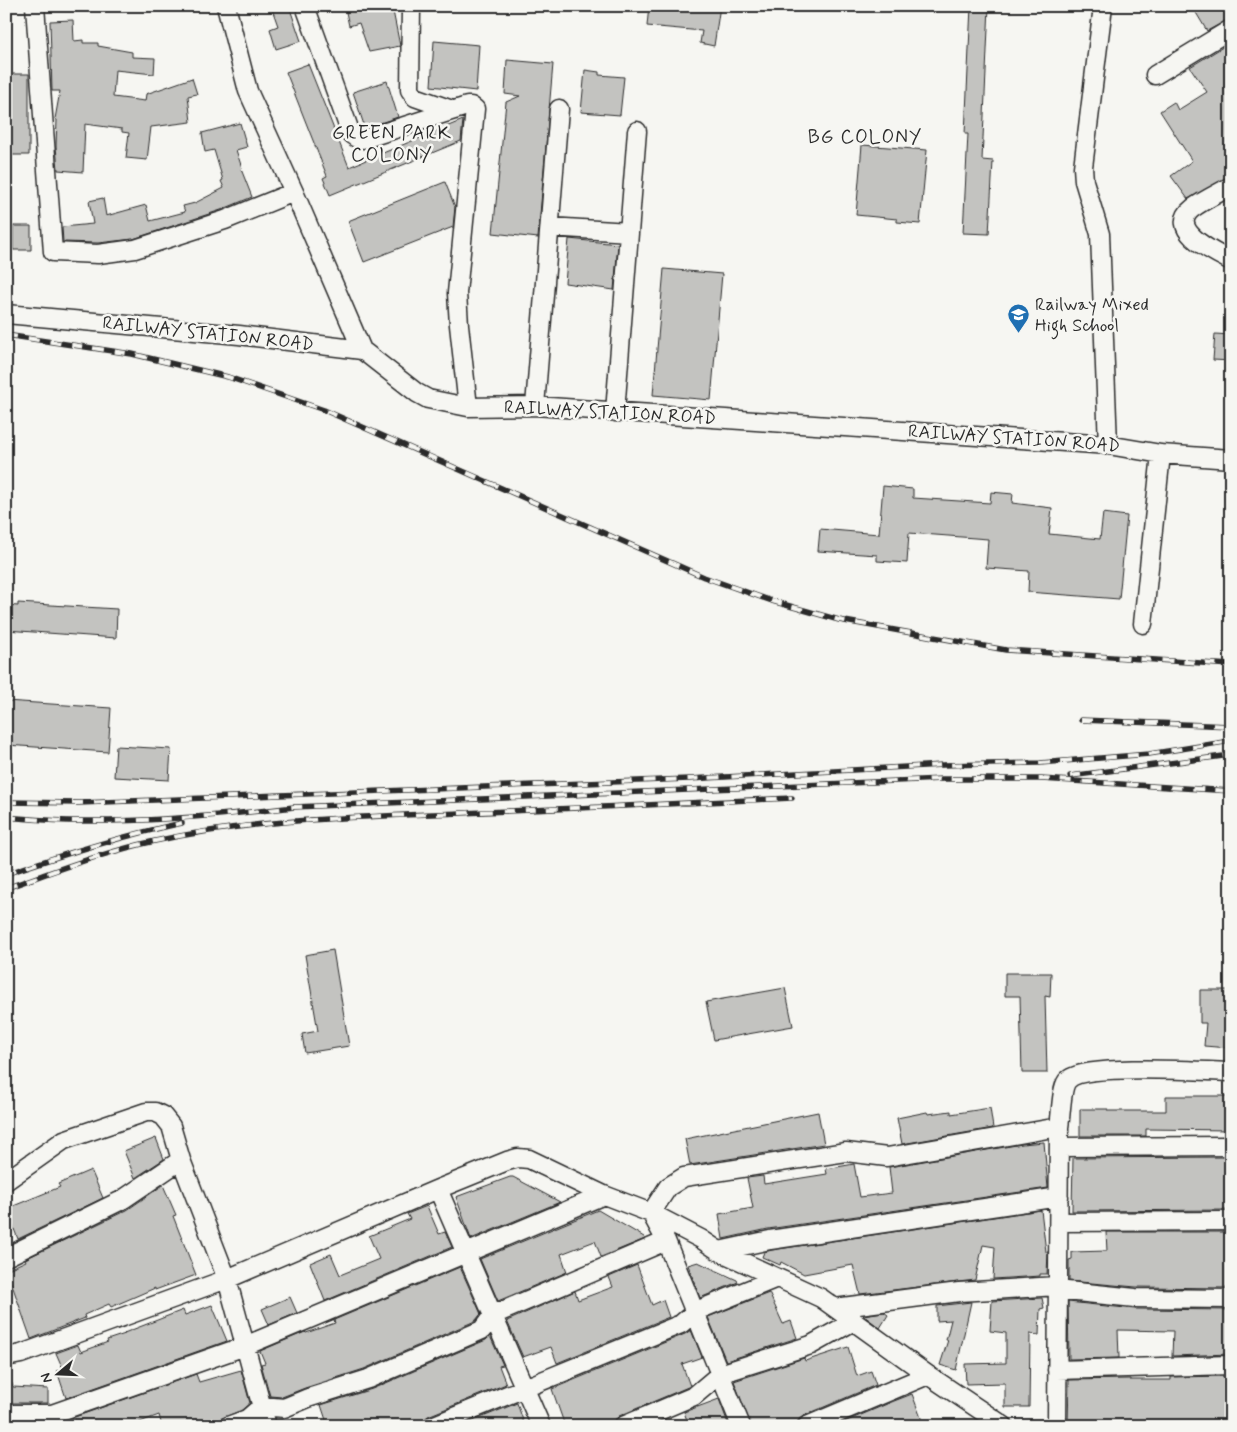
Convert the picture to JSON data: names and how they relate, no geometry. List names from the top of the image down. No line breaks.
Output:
{"streets":{"street":["RAILWAY STATION ROAD"]},"districts":["GREEN PARK COLONY","BG COLONY"],"places":{"school or university":["Railway Mixed High School"]},"north":"left"}
